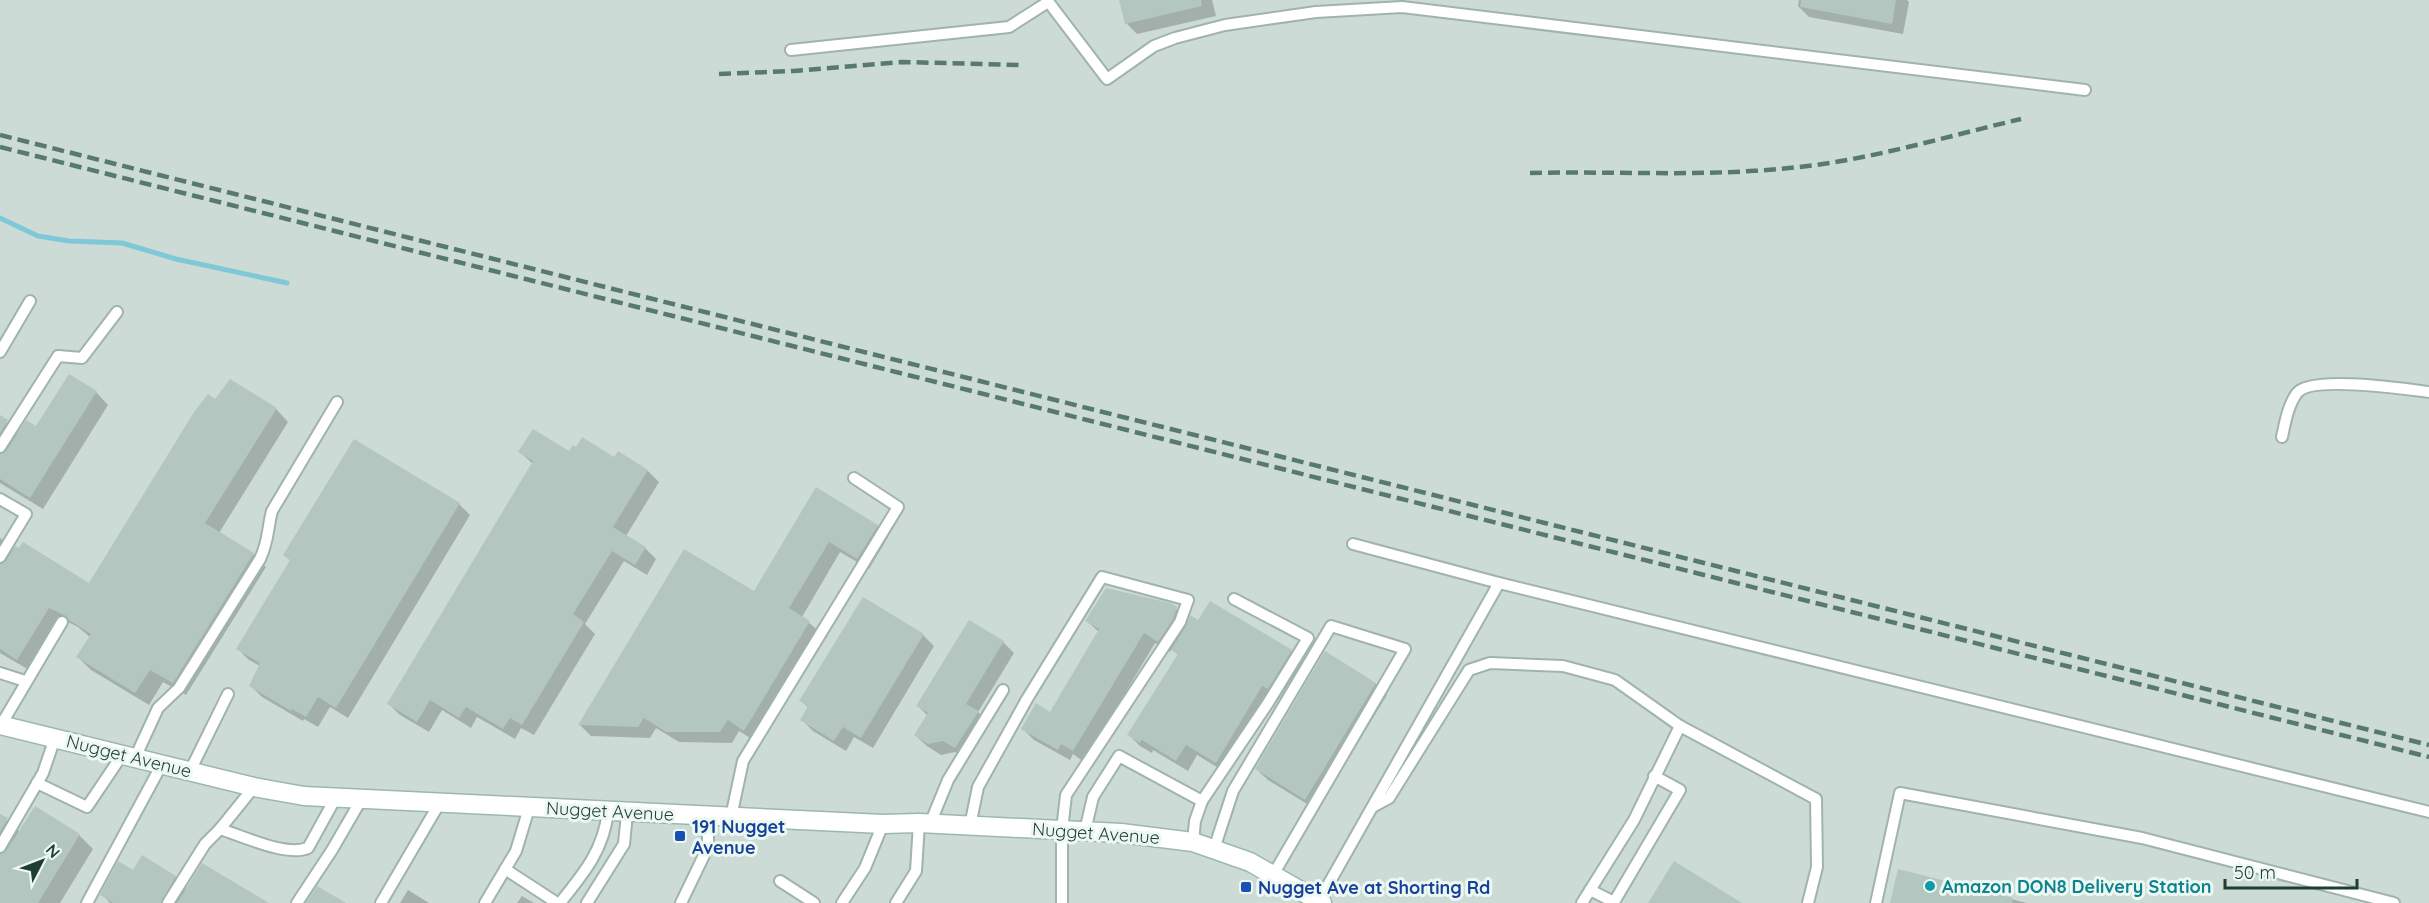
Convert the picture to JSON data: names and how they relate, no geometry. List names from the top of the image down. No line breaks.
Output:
{"streets":{"street":["Nugget Avenue"]},"places":{"transit":["191 Nugget Avenue","Nugget Ave at Shorting Rd"],"other":["Amazon DON8 Delivery Station"]},"scale_bar":"50 m","north":"top right"}
